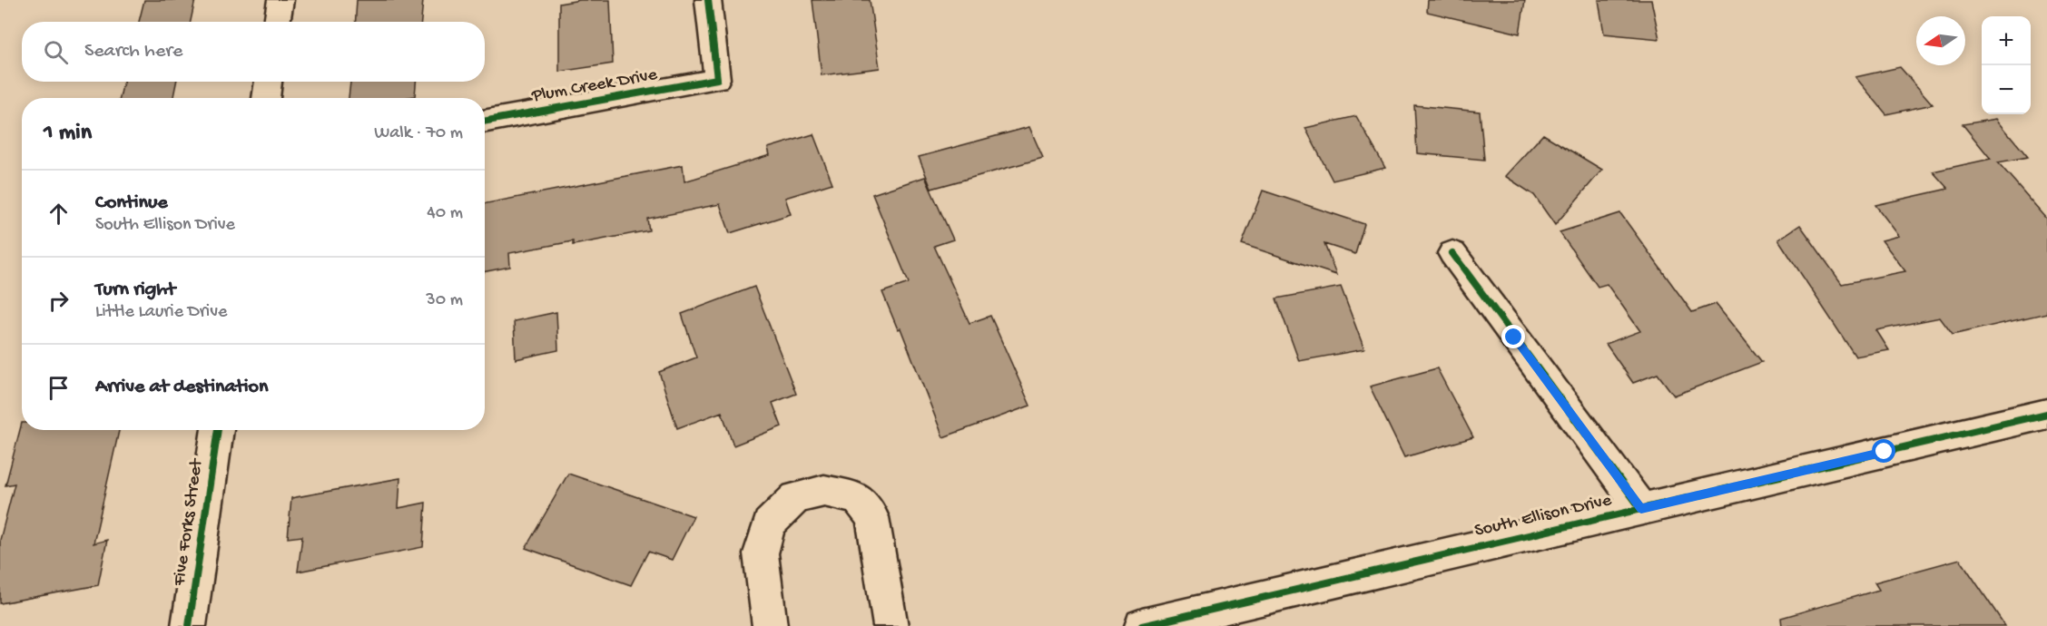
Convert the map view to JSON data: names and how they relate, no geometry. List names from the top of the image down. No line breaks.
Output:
{"streets":{"street":["Plum Creek Drive","South Ellison Drive","Five Forks Street"]},"north":"left","page":{"map_buttons":["+","−"],"search":"Search here","heading":["1 min","Walk · 70 m"],"list":[["Continue","South Ellison Drive","40 m"],["Turn right","Little Laurie Drive","30 m"],"Arrive at destination"]}}
